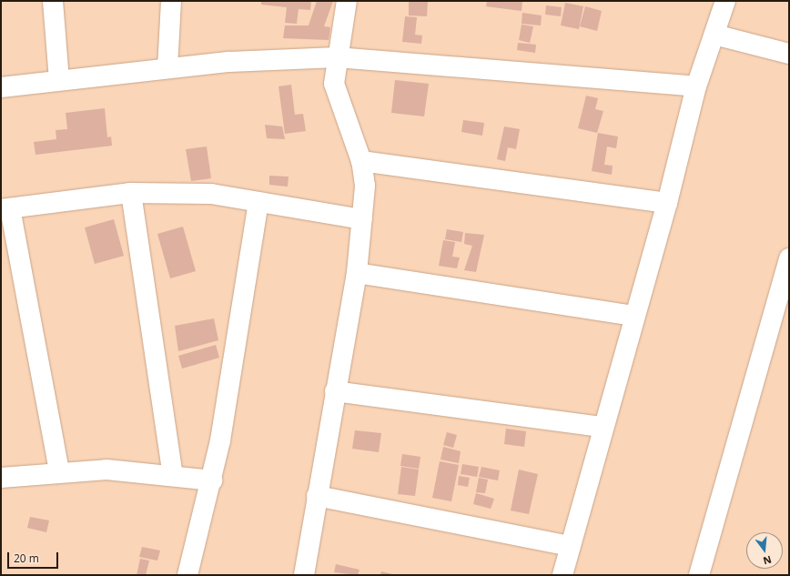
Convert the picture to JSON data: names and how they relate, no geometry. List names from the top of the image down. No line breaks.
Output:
{"scale_bar":"20 m","north":"bottom"}
